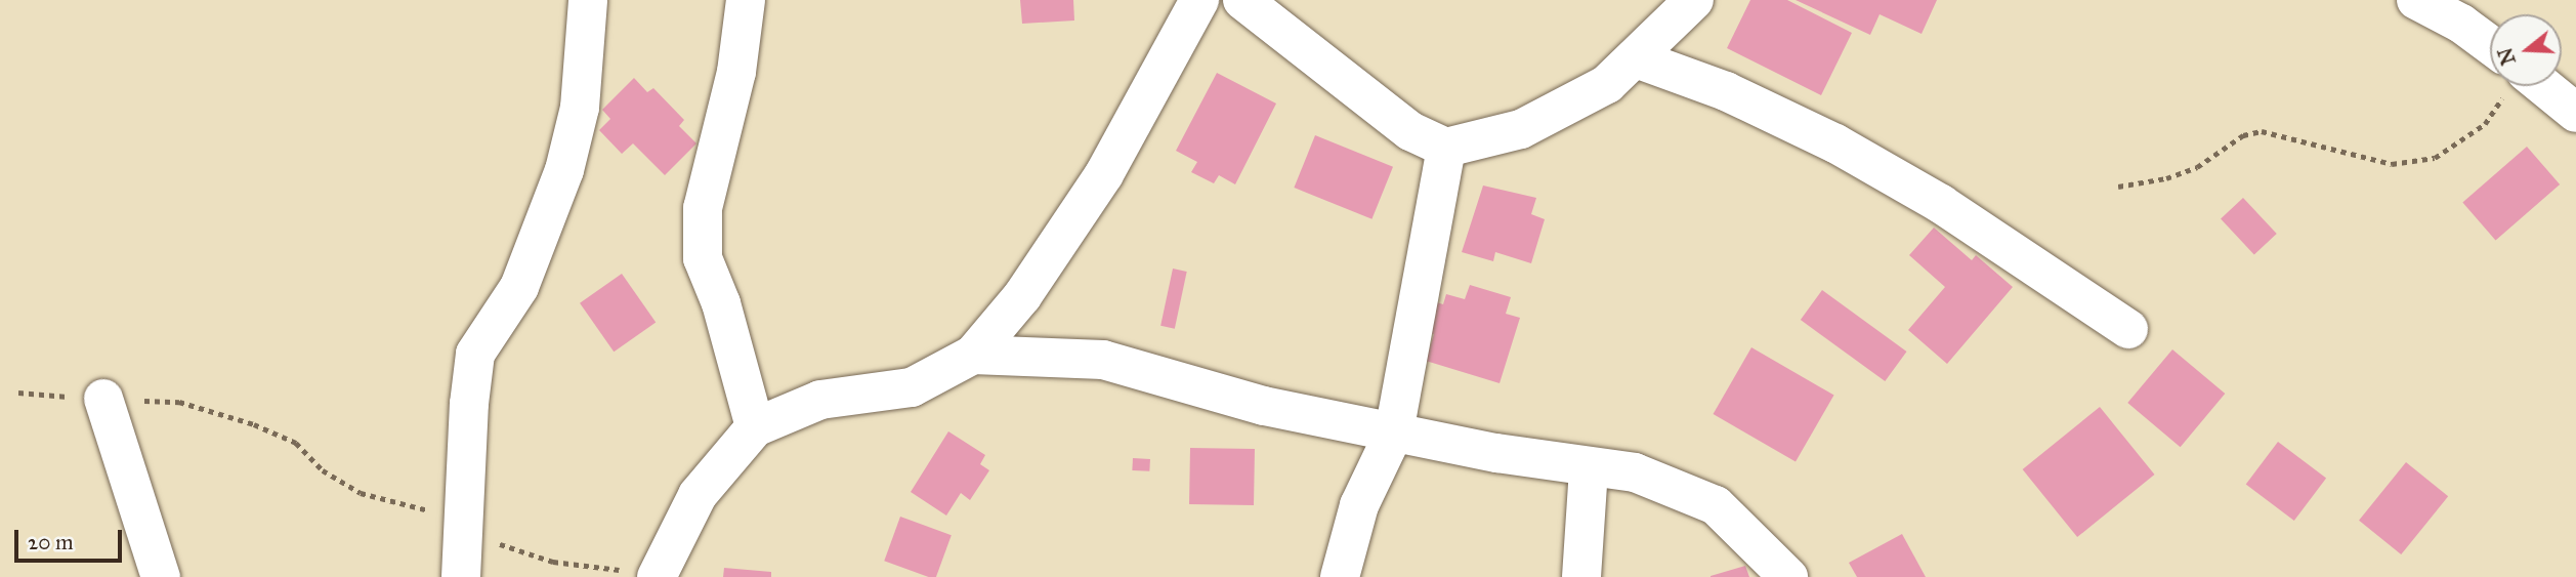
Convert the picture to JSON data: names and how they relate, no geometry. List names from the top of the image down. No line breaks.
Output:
{"scale_bar":"20 m","north":"left"}
